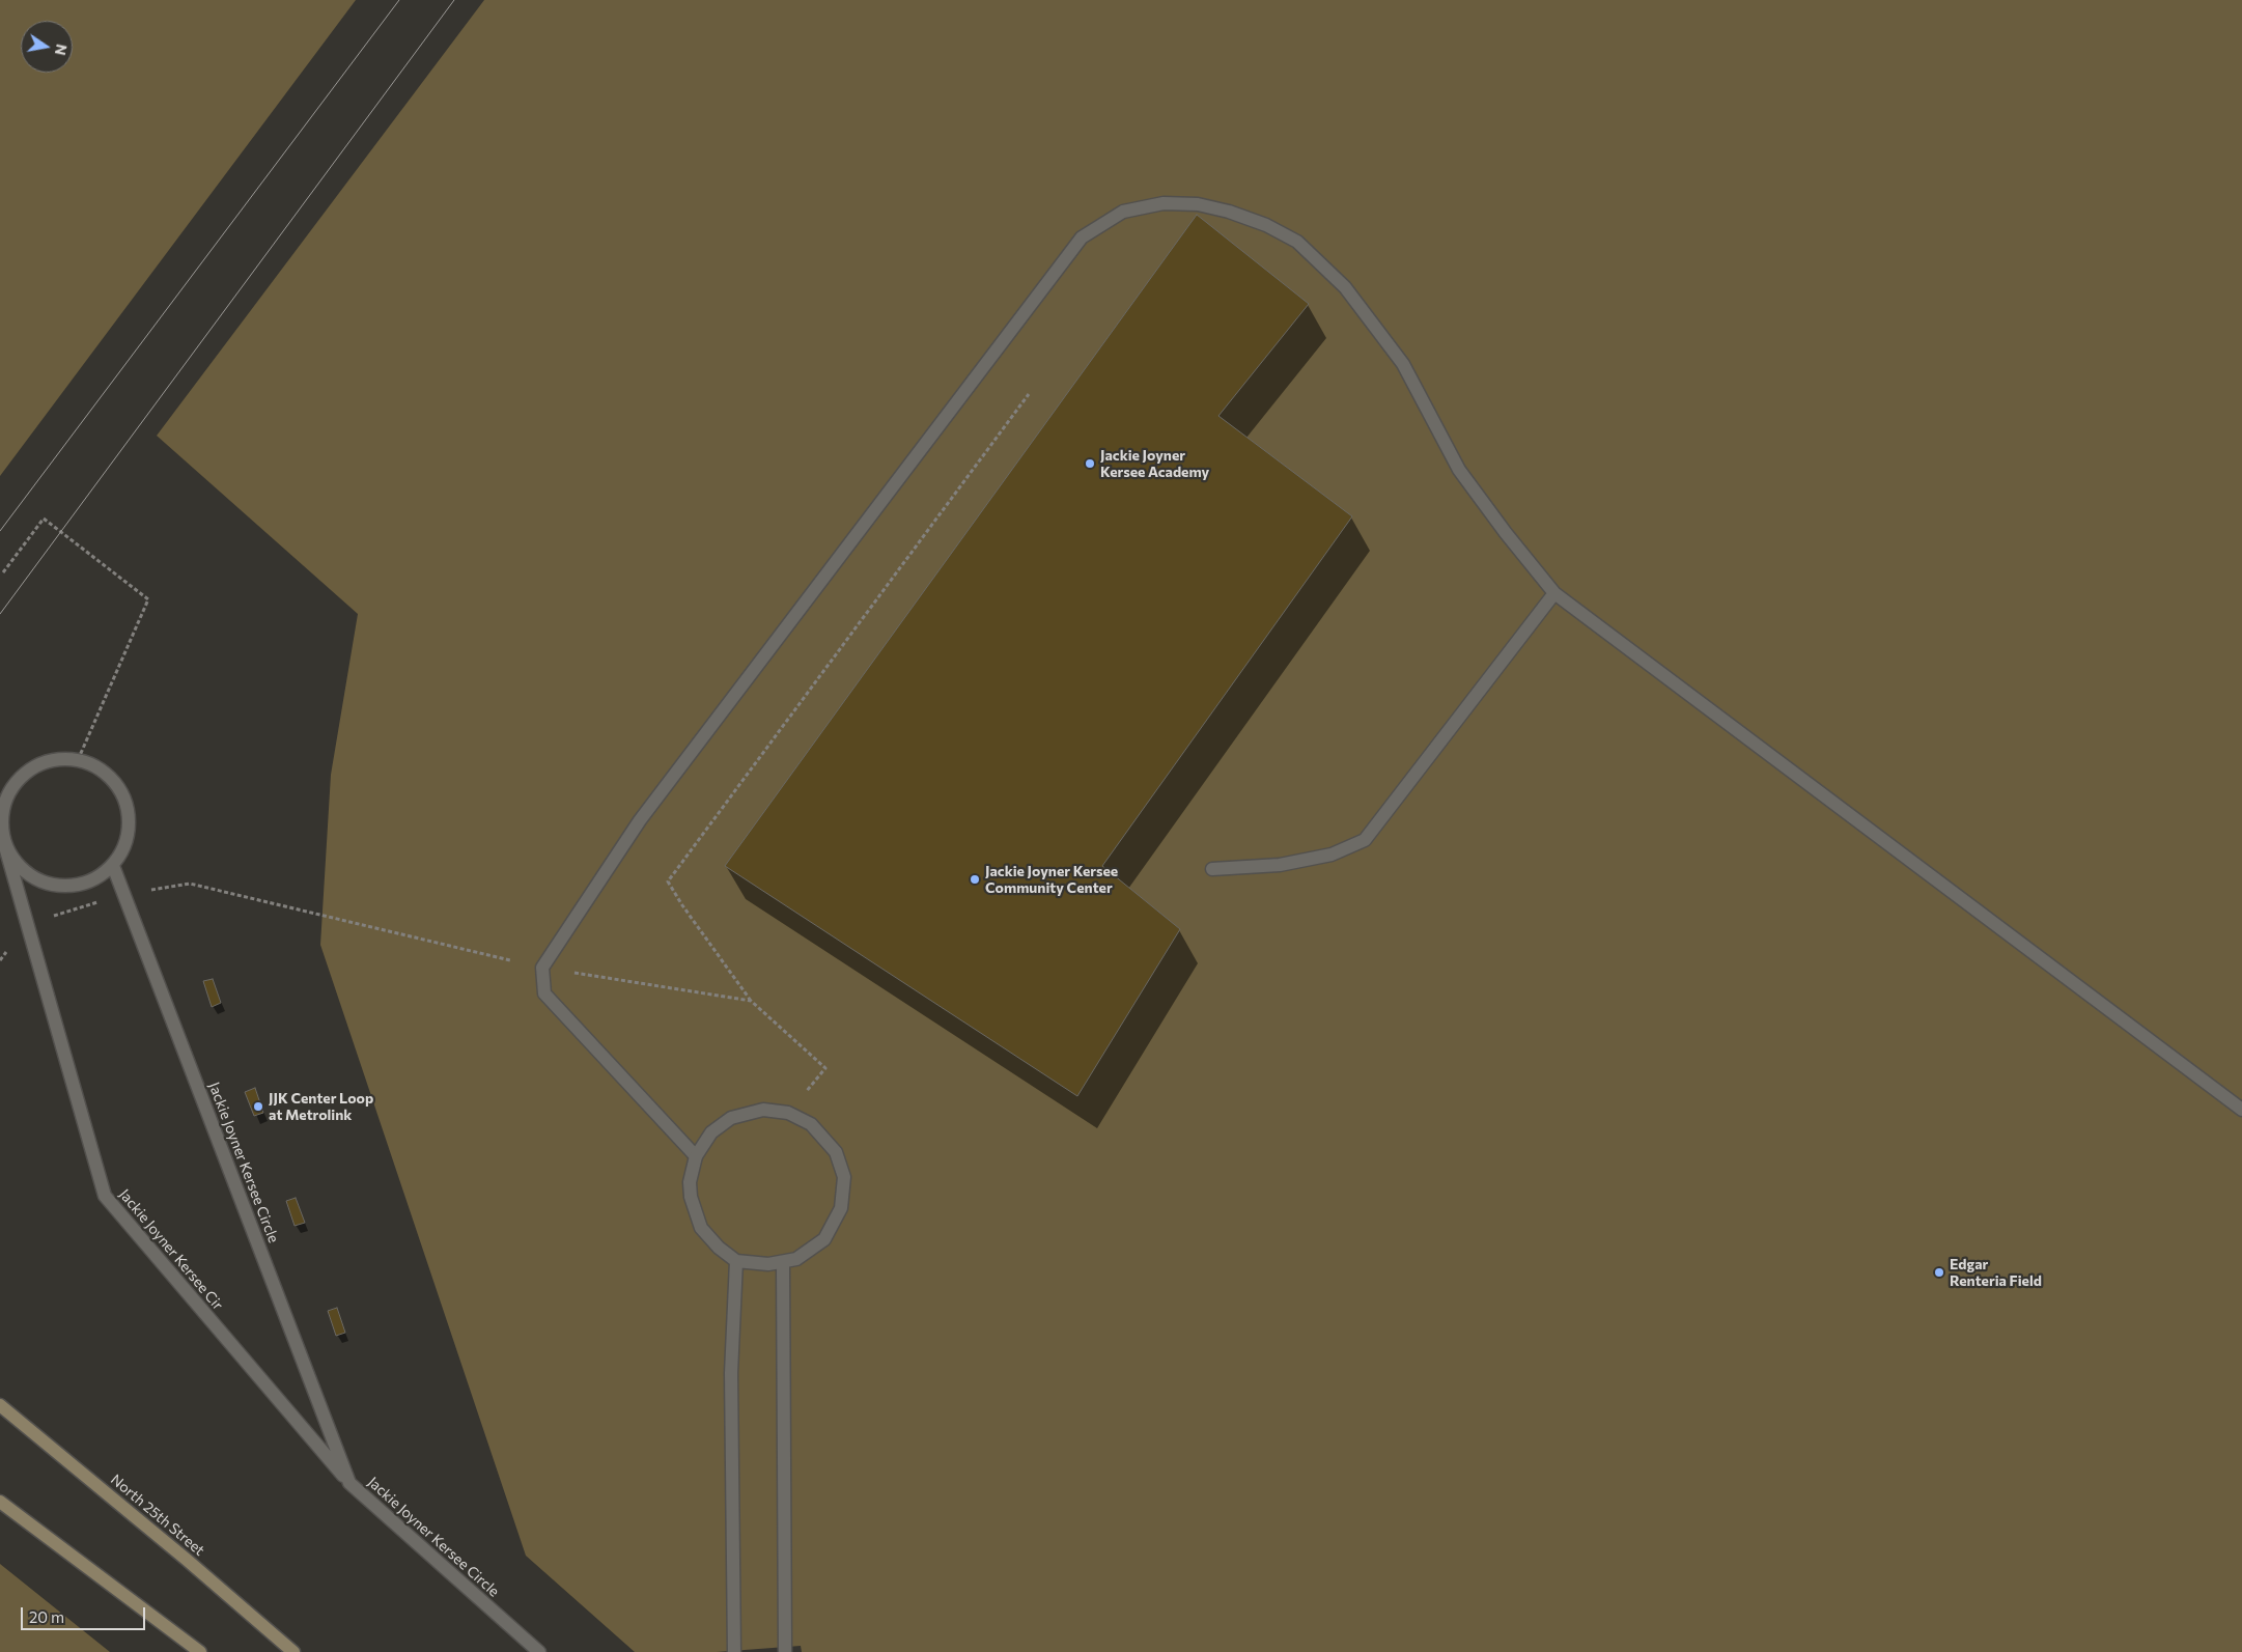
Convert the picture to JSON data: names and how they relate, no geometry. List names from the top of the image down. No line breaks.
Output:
{"streets":{"main road":["North 25th Street"],"street":["Jackie Joyner Kersee Circle","Jackie Joyner Kersee Cir"]},"crossings":[["Jackie Joyner Kersee Circle","Jackie Joyner Kersee Cir"]],"places":["Jackie Joyner Kersee Academy","Jackie Joyner Kersee Community Center","JJK Center Loop at Metrolink","Edgar Renteria Field"],"scale_bar":"20 m","north":"right"}
